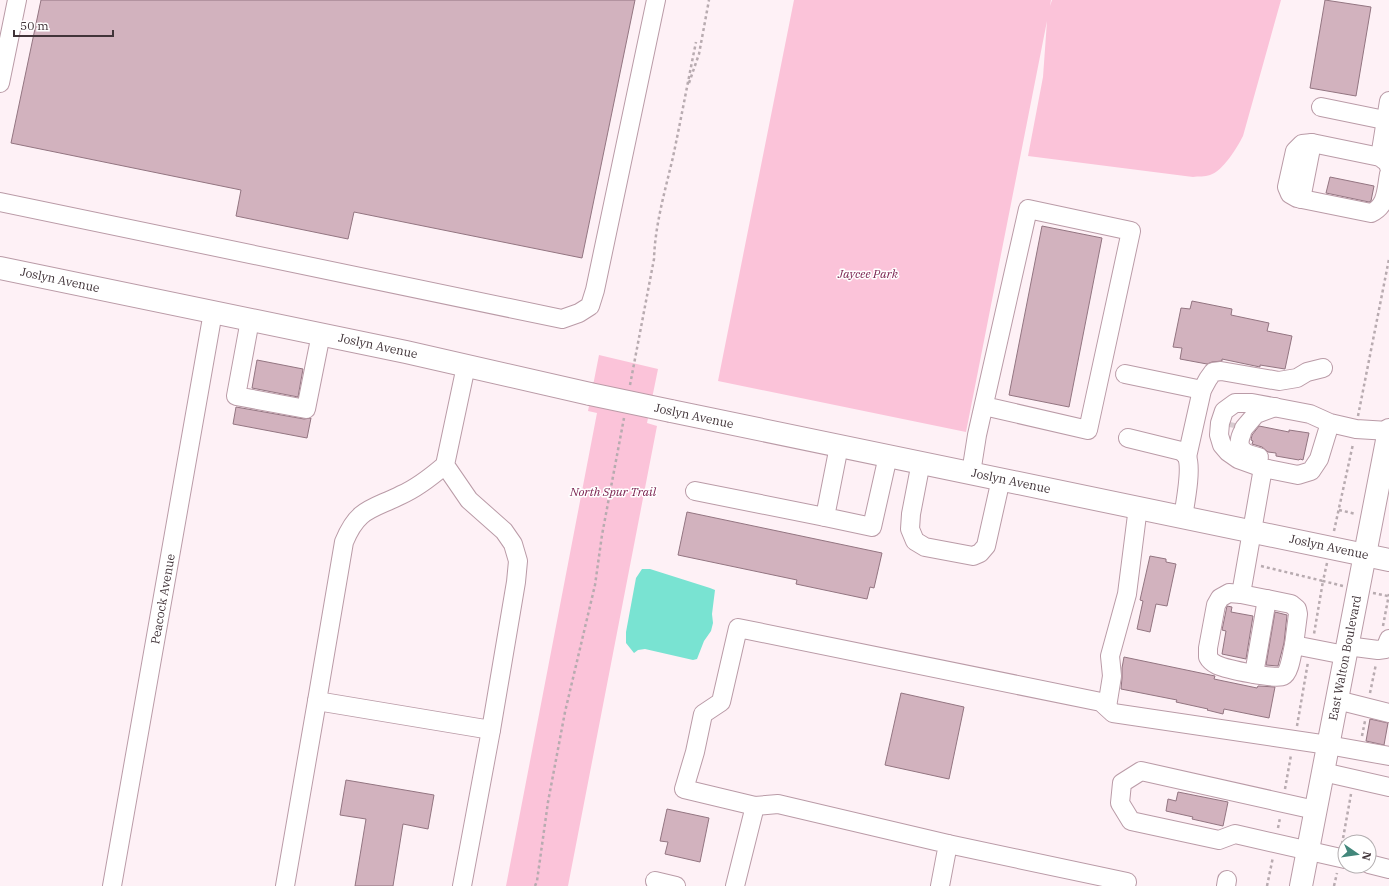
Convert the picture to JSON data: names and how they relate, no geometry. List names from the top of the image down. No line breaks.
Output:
{"streets":{"main road":["Joslyn Avenue","East Walton Boulevard"],"street":["Peacock Avenue"]},"crossings":[["Joslyn Avenue","Peacock Avenue"],["Joslyn Avenue","East Walton Boulevard"]],"parks":["Jaycee Park","North Spur Trail"],"scale_bar":"50 m","north":"right"}
